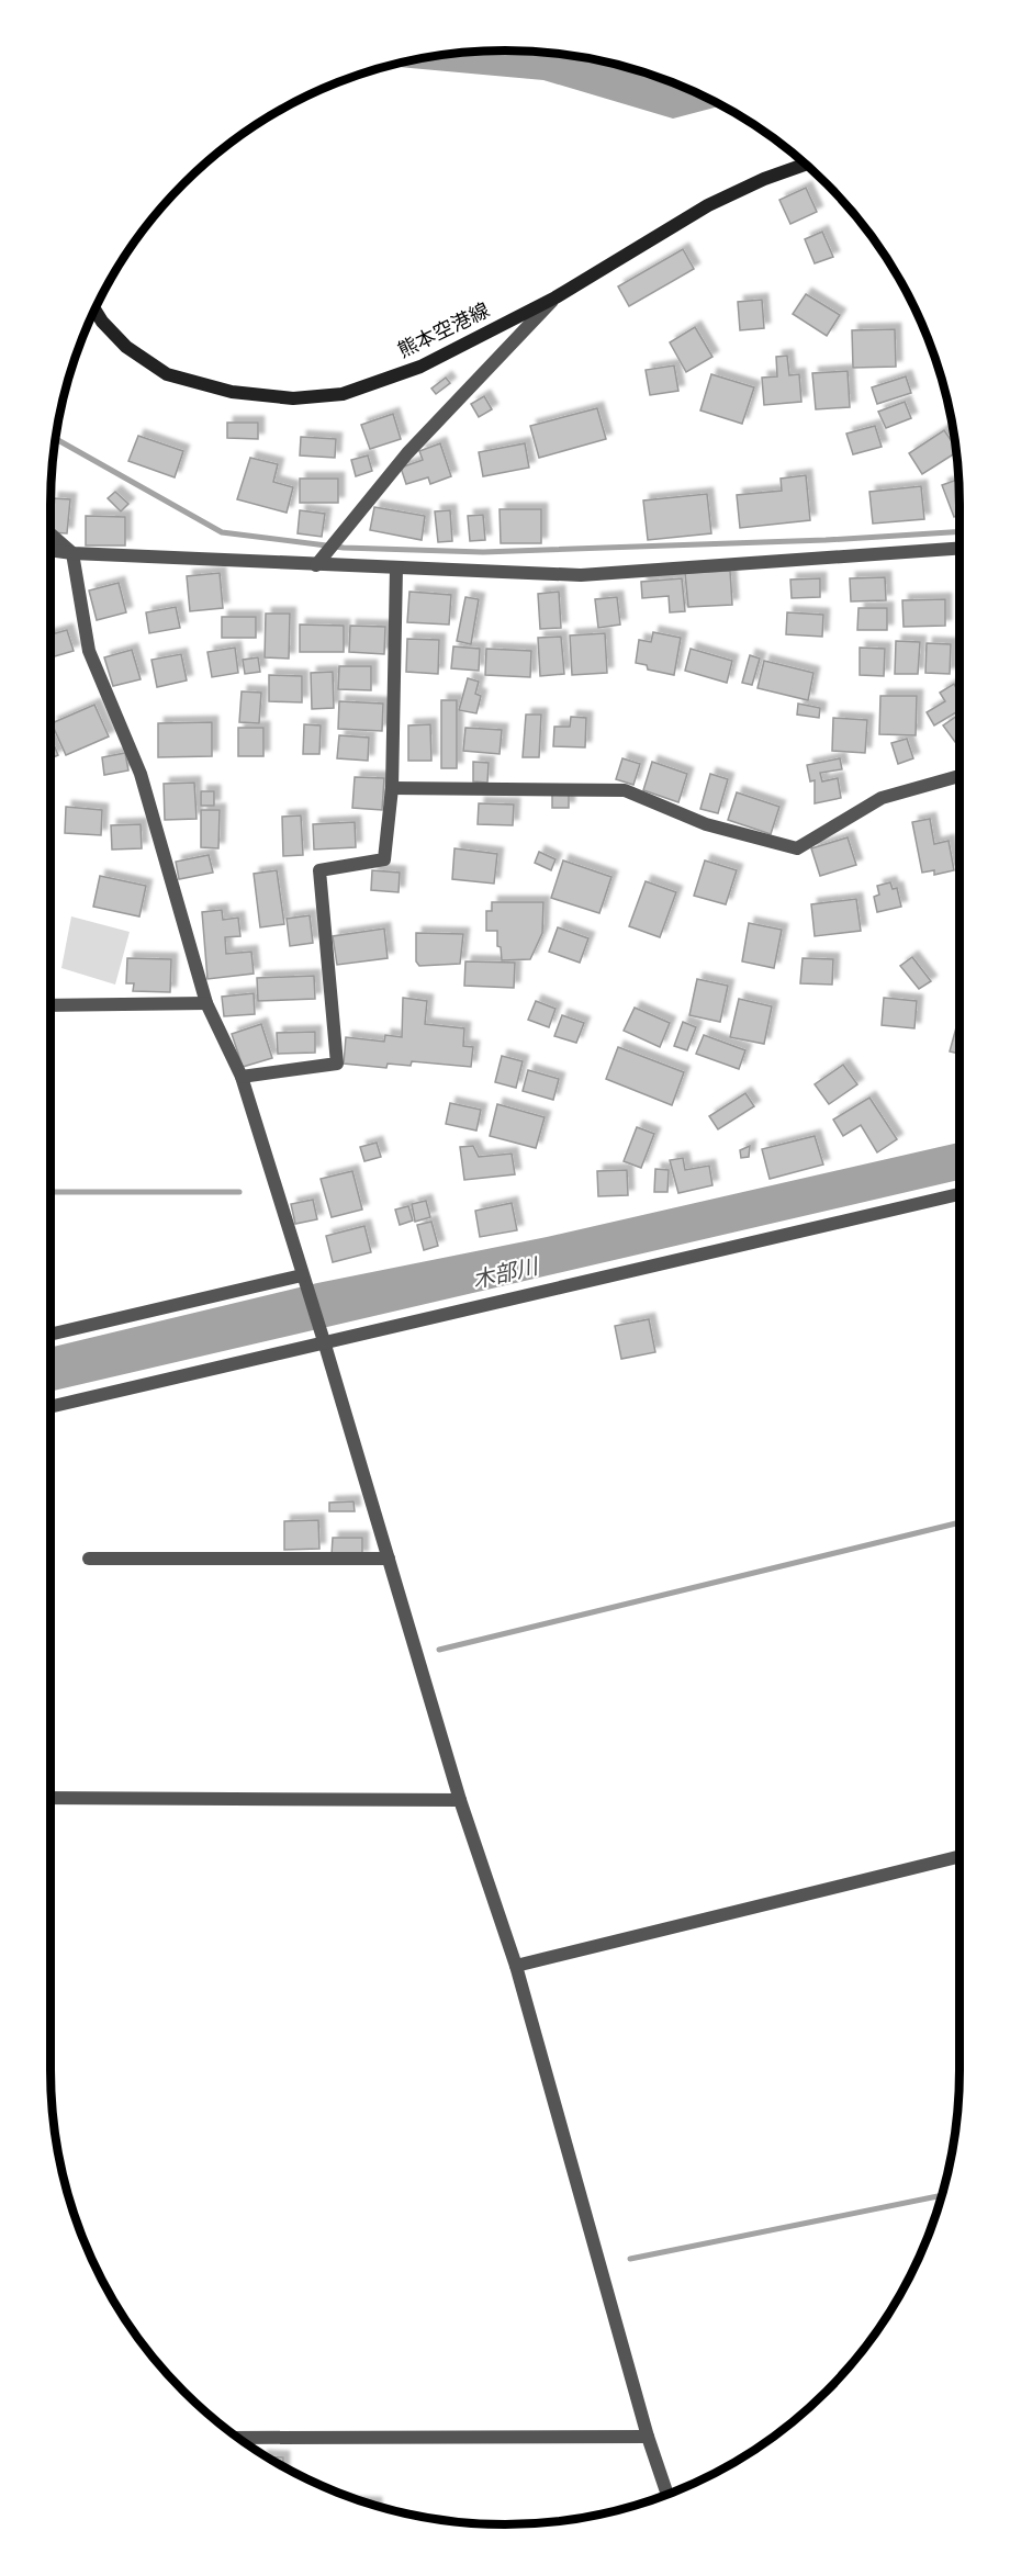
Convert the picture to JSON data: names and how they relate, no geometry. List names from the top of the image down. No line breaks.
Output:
{"streets":{"main road":["熊本空港線"]},"water":["木部川"]}
